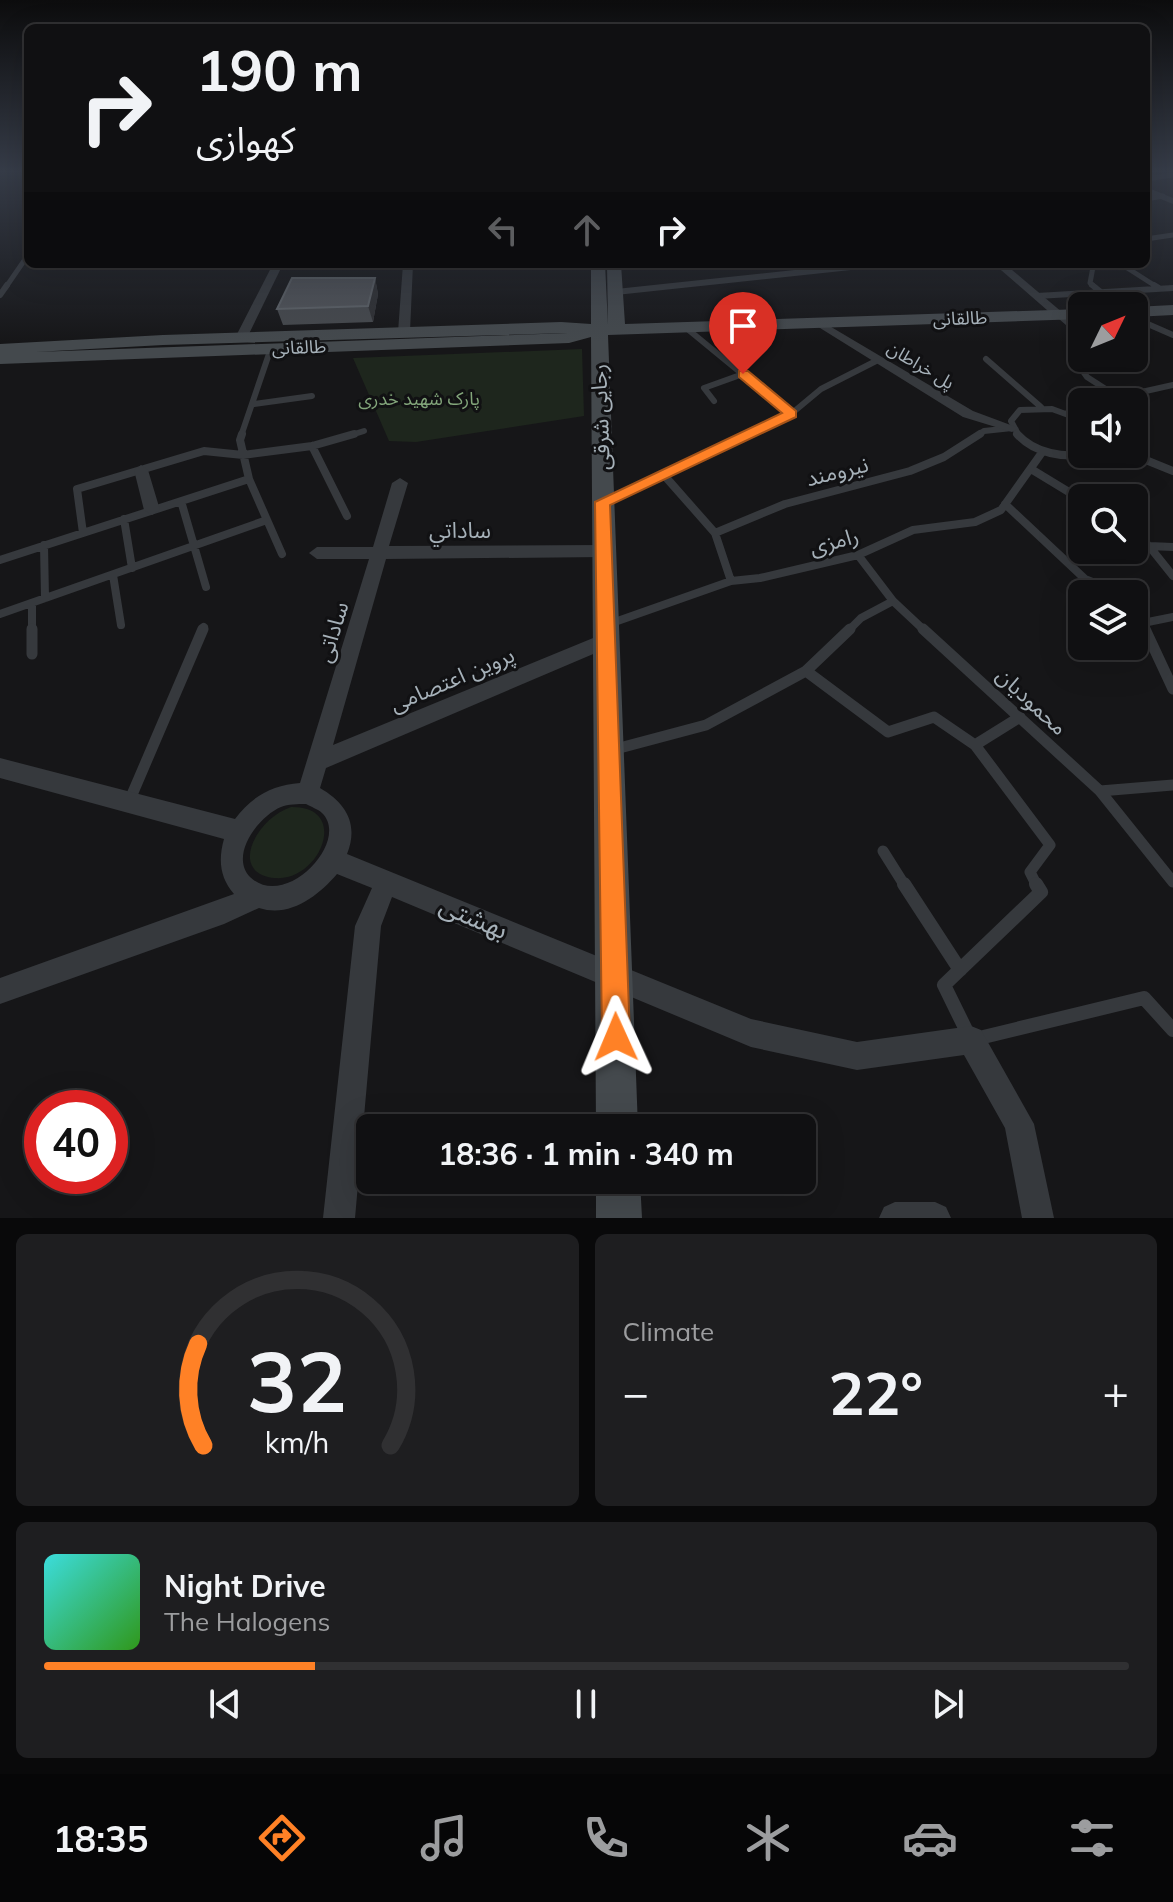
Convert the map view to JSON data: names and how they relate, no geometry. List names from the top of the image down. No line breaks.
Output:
{"streets":{"main road":["طالقانی","رجایی شرقی"],"street":["پل خراطان","ساداتي","ساداتی","پروین اعتصامی","بهشتی"],"lane":["نیرومند","رامزی","محمودیان"]},"crossings":[["طالقانی","پل خراطان"],["طالقانی","رجایی شرقی"],["پل خراطان","نیرومند"],["رجایی شرقی","ساداتي"],["رجایی شرقی","رامزی"],["رجایی شرقی","پروین اعتصامی"],["رجایی شرقی","بهشتی"],["ساداتي","ساداتی"],["رامزی","پروین اعتصامی"],["رامزی","محمودیان"],["ساداتی","پروین اعتصامی"],["ساداتی","بهشتی"]],"parks":["پارک شهید خدری"],"north":"top right","page":{"turn":["190 m","کهوازی"],"limit":"40","trip":"18:36 · 1 min · 340 m","tile":"Climate","heat":["−","22°","+"],"song":["Night Drive","The Halogens"],"tabs":"18:35","gauge":["32","km/h"]}}
